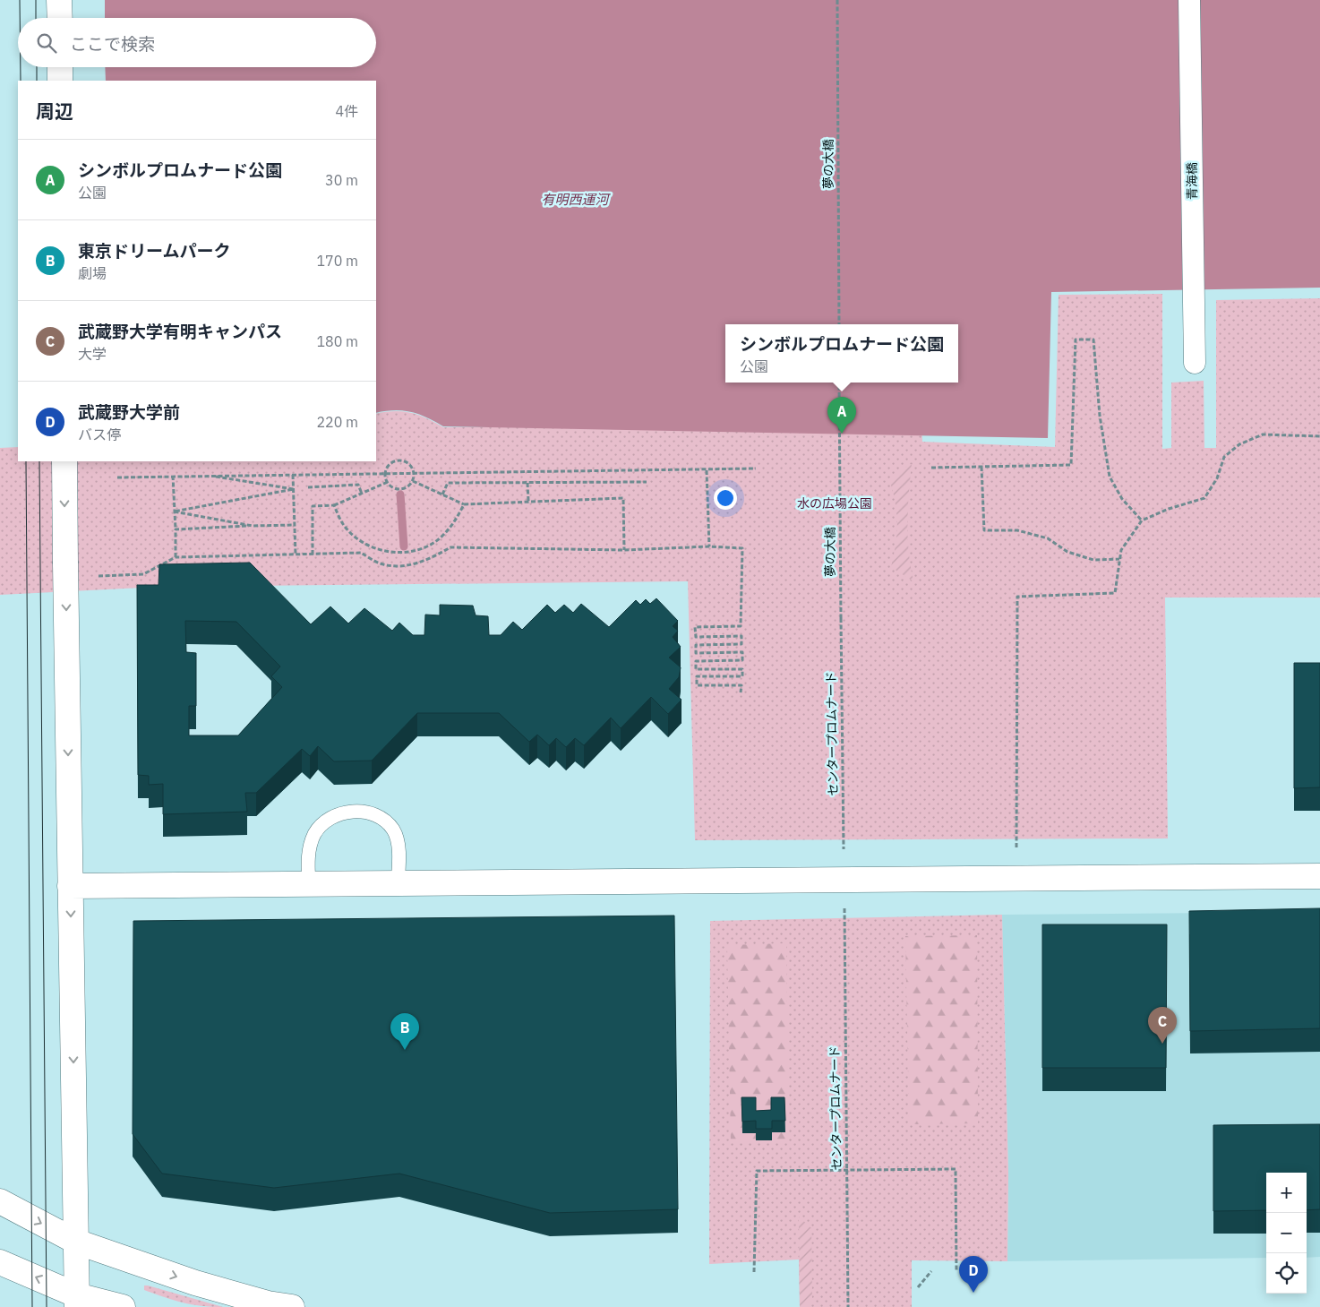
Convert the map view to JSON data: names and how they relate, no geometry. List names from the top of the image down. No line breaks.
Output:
{"streets":{"street":["青海橋"],"path":["夢の大橋","センタープロムナード"]},"crossings":[["夢の大橋","センタープロムナード"]],"water":["有明西運河"],"parks":["水の広場公園"],"page":{"search":"ここで検索","heading":["周辺","4件"],"list":[{"mark":"A","name":"シンボルプロムナード公園","note":"公園","value":"30 m"},{"mark":"B","name":"東京ドリームパーク","note":"劇場","value":"170 m"},{"mark":"C","name":"武蔵野大学有明キャンパス","note":"大学","value":"180 m"},{"mark":"D","name":"武蔵野大学前","note":"バス停","value":"220 m"}],"popup":["シンボルプロムナード公園","公園"],"pins":["A","C","B","D"],"map_buttons":["+","−"]}}
